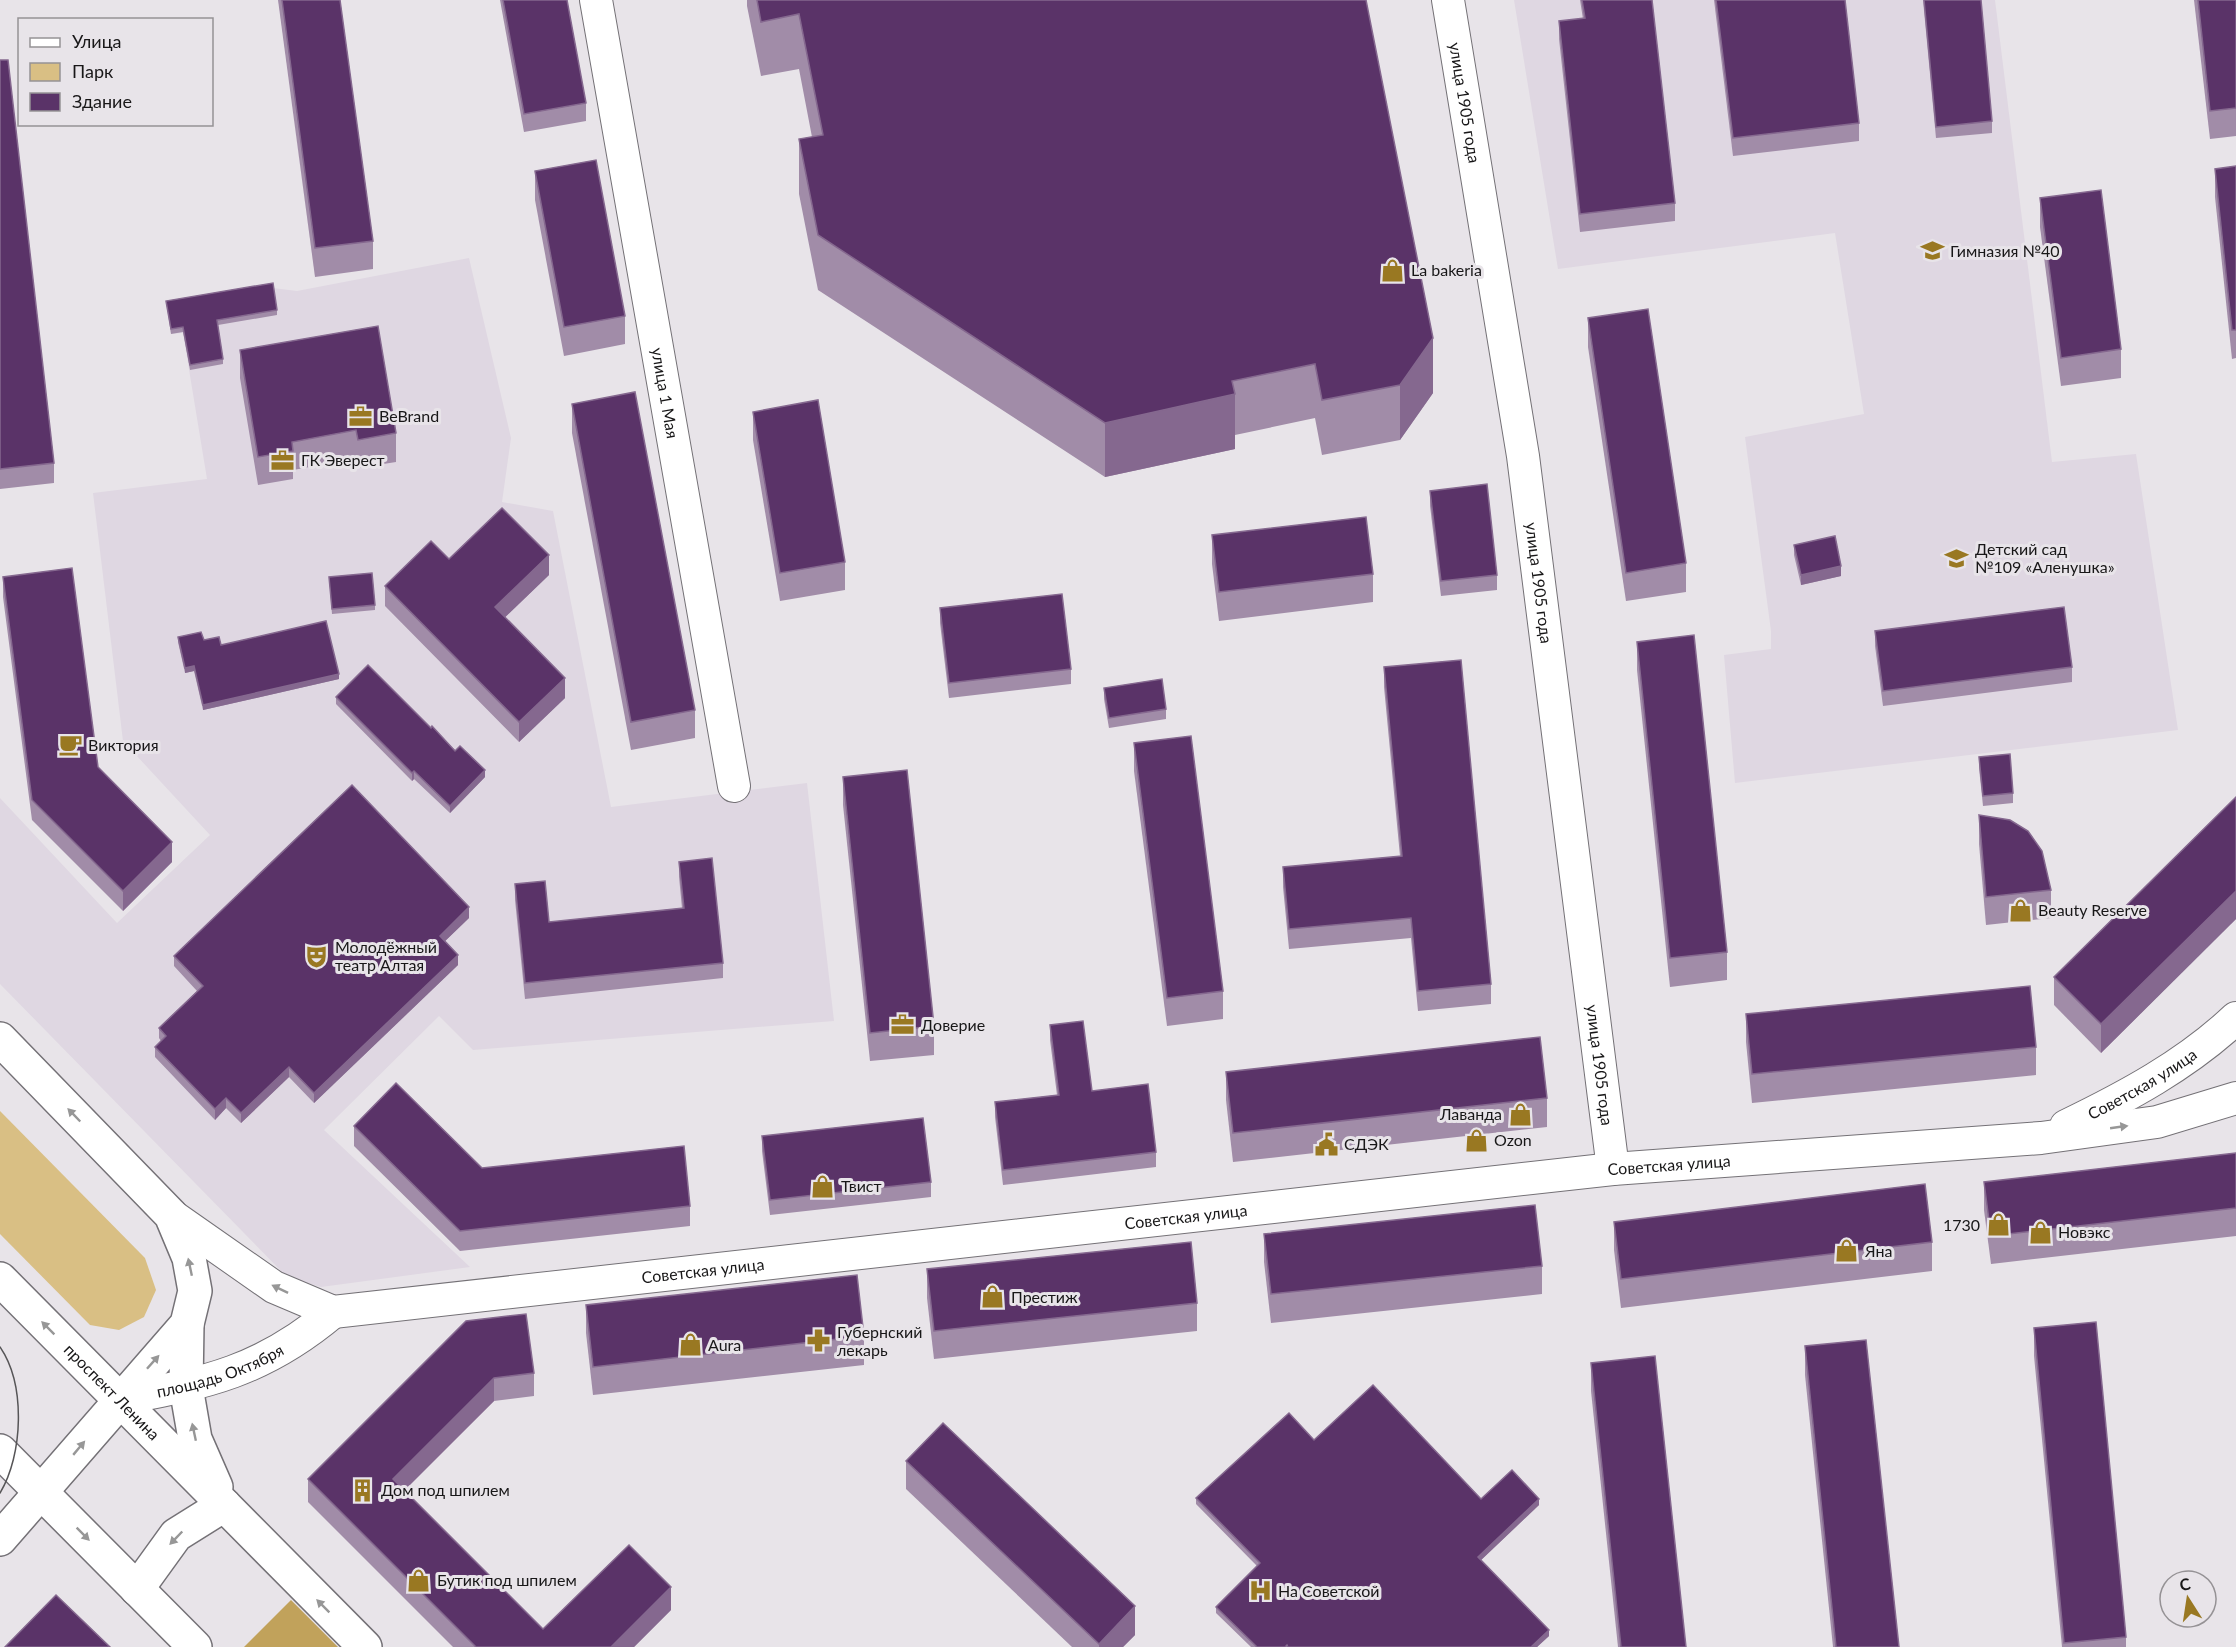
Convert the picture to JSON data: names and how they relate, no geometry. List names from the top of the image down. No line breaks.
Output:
{"streets":{"main road":["площадь Октября","проспект Ленина"],"street":["улица 1905 года","улица 1 Мая","Советская улица"]},"crossings":[["улица 1905 года","Советская улица"],["Советская улица","площадь Октября"],["площадь Октября","проспект Ленина"]],"one_way":["площадь Октября"],"places":{"school or university":["Гимназия №40","Детский сад №109 «Аленушка»"],"shop":["La bakeria","Beauty Reserve","Лаванда","Ozon","Твист","1730","Новэкс","Яна","Престиж","Aura","Бутик под шпилем"],"office":["BeBrand","ГК Эверест","Доверие"],"cafe":["Виктория"],"theatre":["Молодёжный театр Алтая"],"public building":["СДЭК"],"pharmacy":["Губернский лекарь"],"building":["Дом под шпилем"],"hospital":["На Советской"]},"legend":["Улица","Парк","Здание"],"north":"top"}
